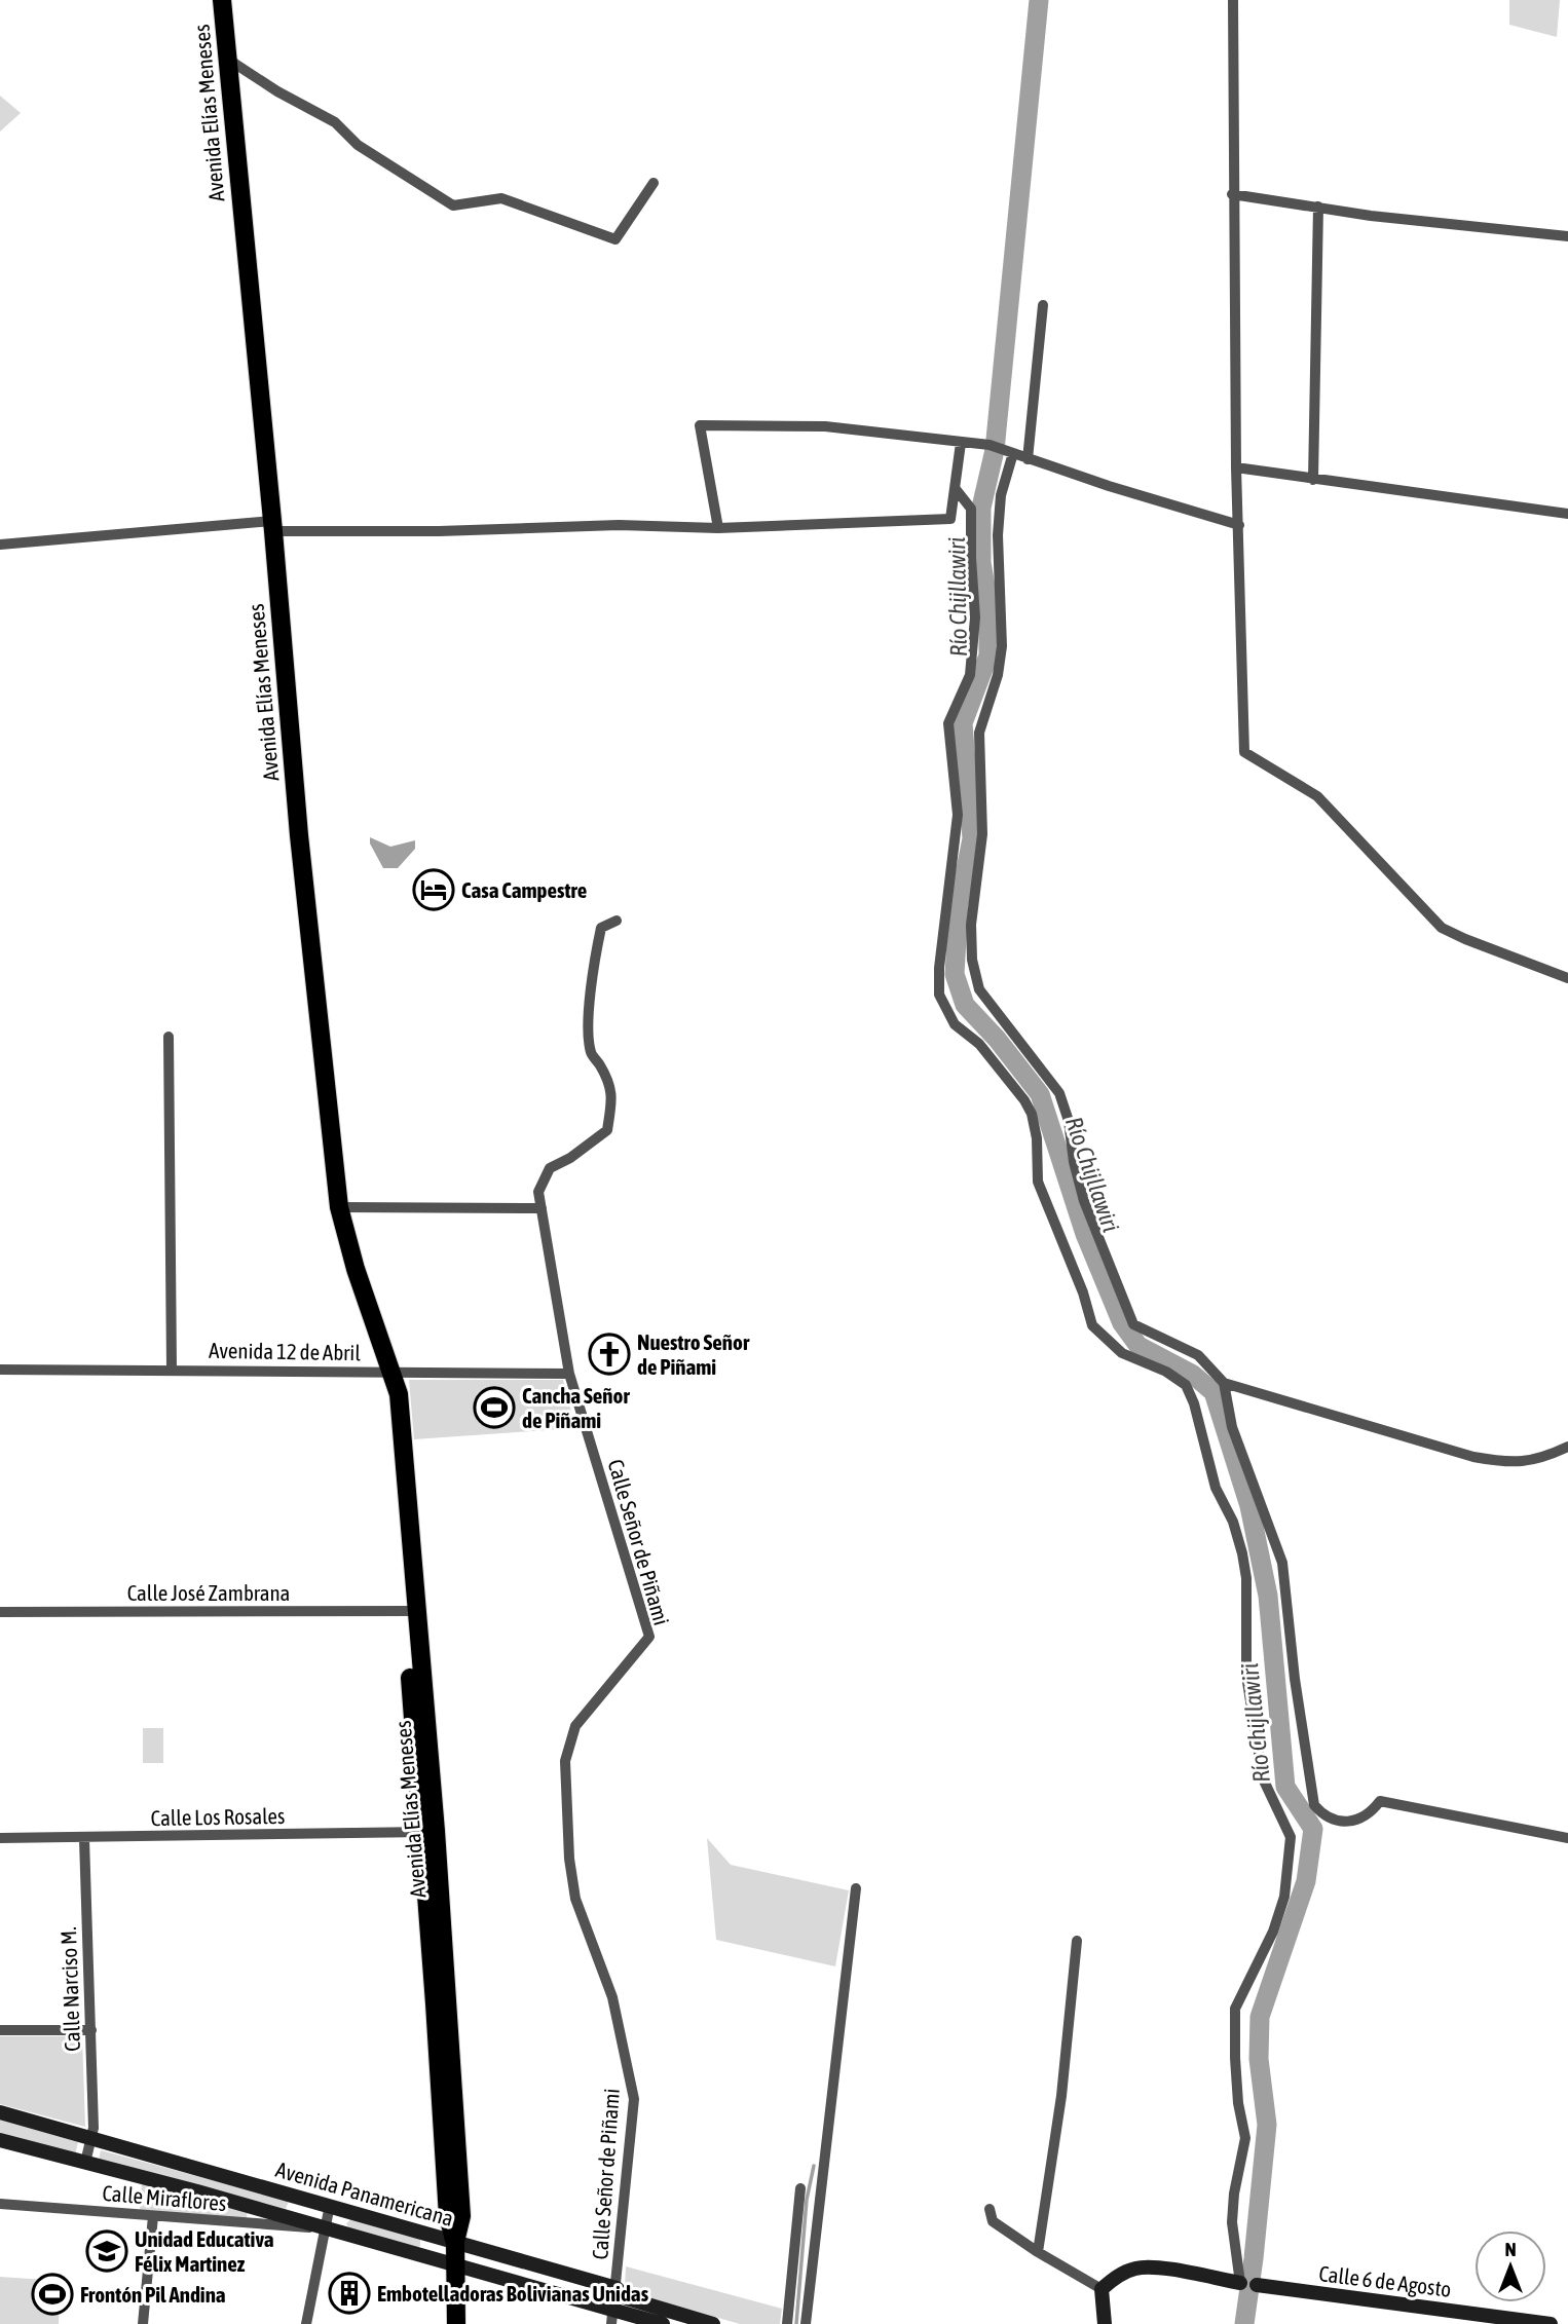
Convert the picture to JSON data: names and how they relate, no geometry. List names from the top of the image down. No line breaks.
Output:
{"streets":{"main road":["Avenida Elías Meneses","Avenida Panamericana","Calle 6 de Agosto"],"street":["Avenida 12 de Abril","Calle Señor de Piñami","Calle José Zambrana","Calle Los Rosales","Calle Narciso M.","Calle Miraflores"]},"crossings":[["Avenida Elías Meneses","Avenida 12 de Abril"],["Avenida Elías Meneses","Calle José Zambrana"],["Avenida Elías Meneses","Calle Los Rosales"],["Avenida Elías Meneses","Avenida Panamericana"],["Avenida 12 de Abril","Calle Señor de Piñami"],["Calle Señor de Piñami","Avenida Panamericana"],["Calle Los Rosales","Calle Narciso M."],["Calle Narciso M.","Avenida Panamericana"],["Avenida Panamericana","Calle Miraflores"]],"water":["Río Chijllawiri"],"places":{"hotel":["Casa Campestre"],"church":["Nuestro Señor de Piñami"],"sports":["Cancha Señor de Piñami","Frontón Pil Andina"],"school or university":["Unidad Educativa Félix Martinez"],"building":["Embotelladoras Bolivianas Unidas"]},"north":"top"}
